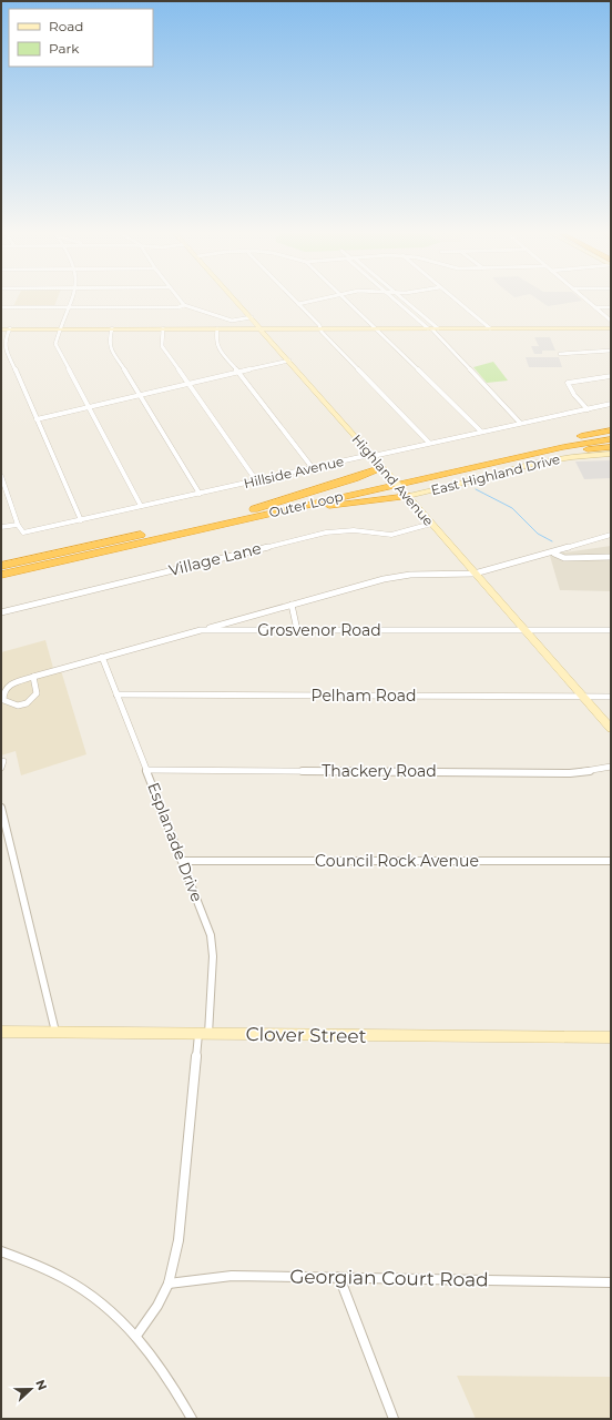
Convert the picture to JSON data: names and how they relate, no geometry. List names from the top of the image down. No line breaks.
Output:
{"streets":{"highway":["Outer Loop"],"street":["Hillside Avenue","East Highland Drive","Highland Avenue","Village Lane","Grosvenor Road","Pelham Road","Thackery Road","Esplanade Drive","Council Rock Avenue","Clover Street","Georgian Court Road"]},"crossings":[["Hillside Avenue","Highland Avenue"],["East Highland Drive","Highland Avenue"],["Highland Avenue","Village Lane"],["Highland Avenue","Grosvenor Road"],["Highland Avenue","Pelham Road"],["Grosvenor Road","Esplanade Drive"],["Pelham Road","Esplanade Drive"],["Thackery Road","Esplanade Drive"],["Esplanade Drive","Council Rock Avenue"],["Esplanade Drive","Clover Street"],["Esplanade Drive","Georgian Court Road"]],"legend":["Road","Park"],"north":"right"}
